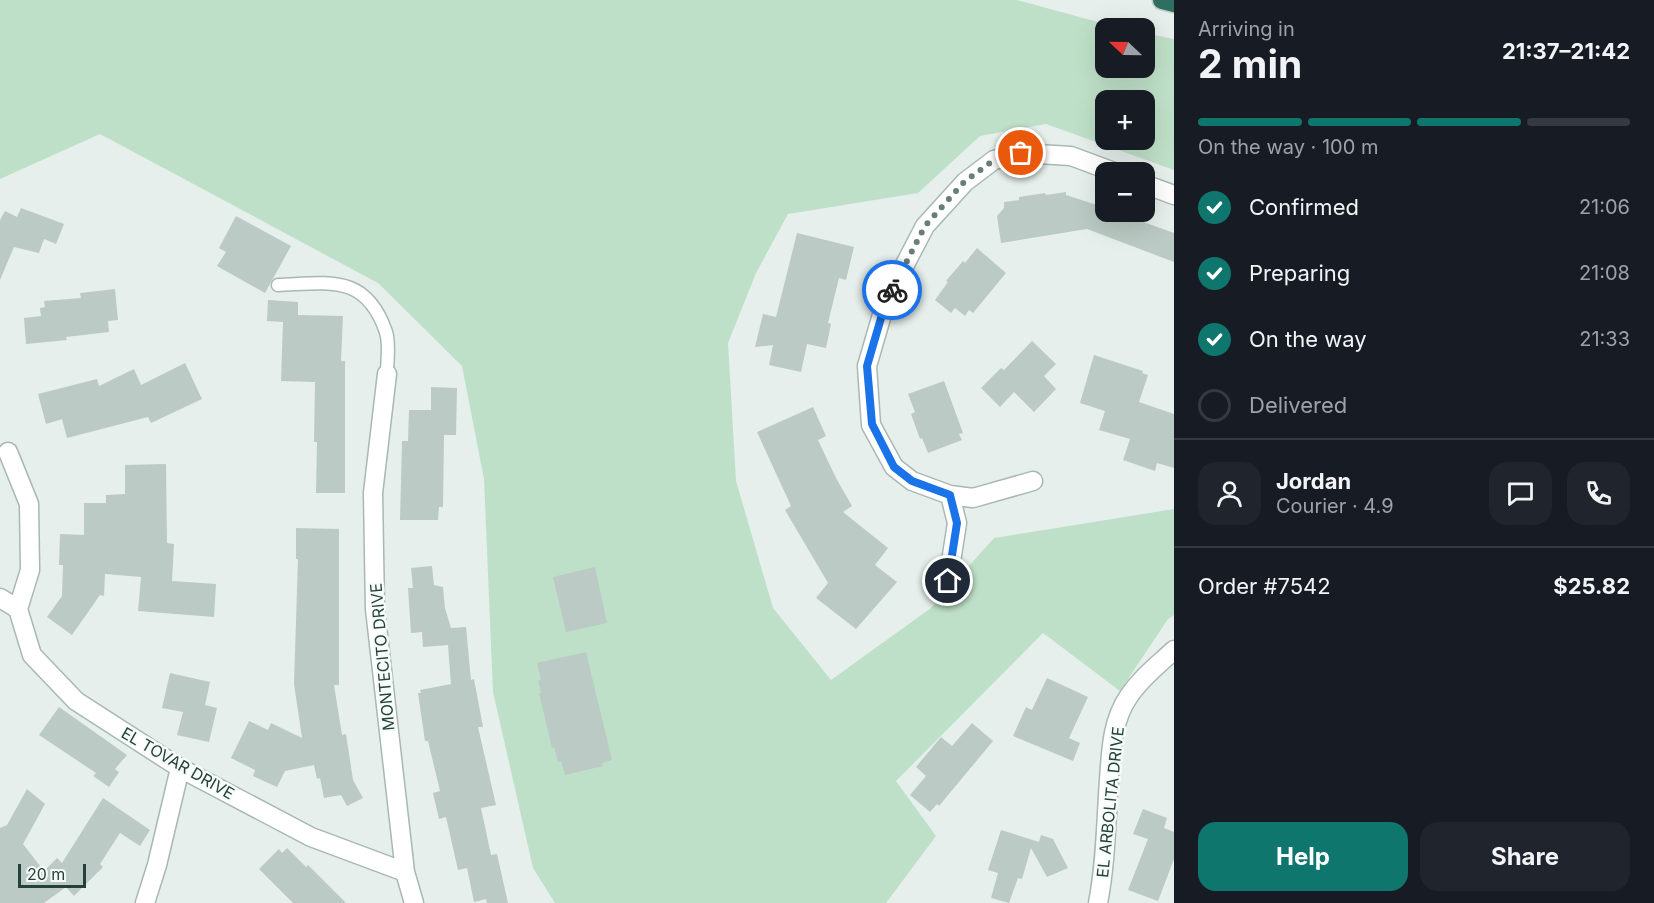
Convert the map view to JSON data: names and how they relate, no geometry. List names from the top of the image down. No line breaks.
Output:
{"streets":{"street":["MONTECITO DRIVE","EL TOVAR DRIVE","EL ARBOLITA DRIVE"]},"crossings":[["MONTECITO DRIVE","EL TOVAR DRIVE"]],"scale_bar":"20 m","north":"left","page":{"heading":["2 min","Arriving in","21:37–21:42"],"panel":["Jordan","Courier · 4.9","Order #7542","$25.82"],"map_buttons":["+","−"],"bar":"On the way · 100 m","list":[["Confirmed","21:06"],["Preparing","21:08"],["On the way","21:33"],"Delivered"],"buttons":["Help","Share"],"scale":"20 m"}}
